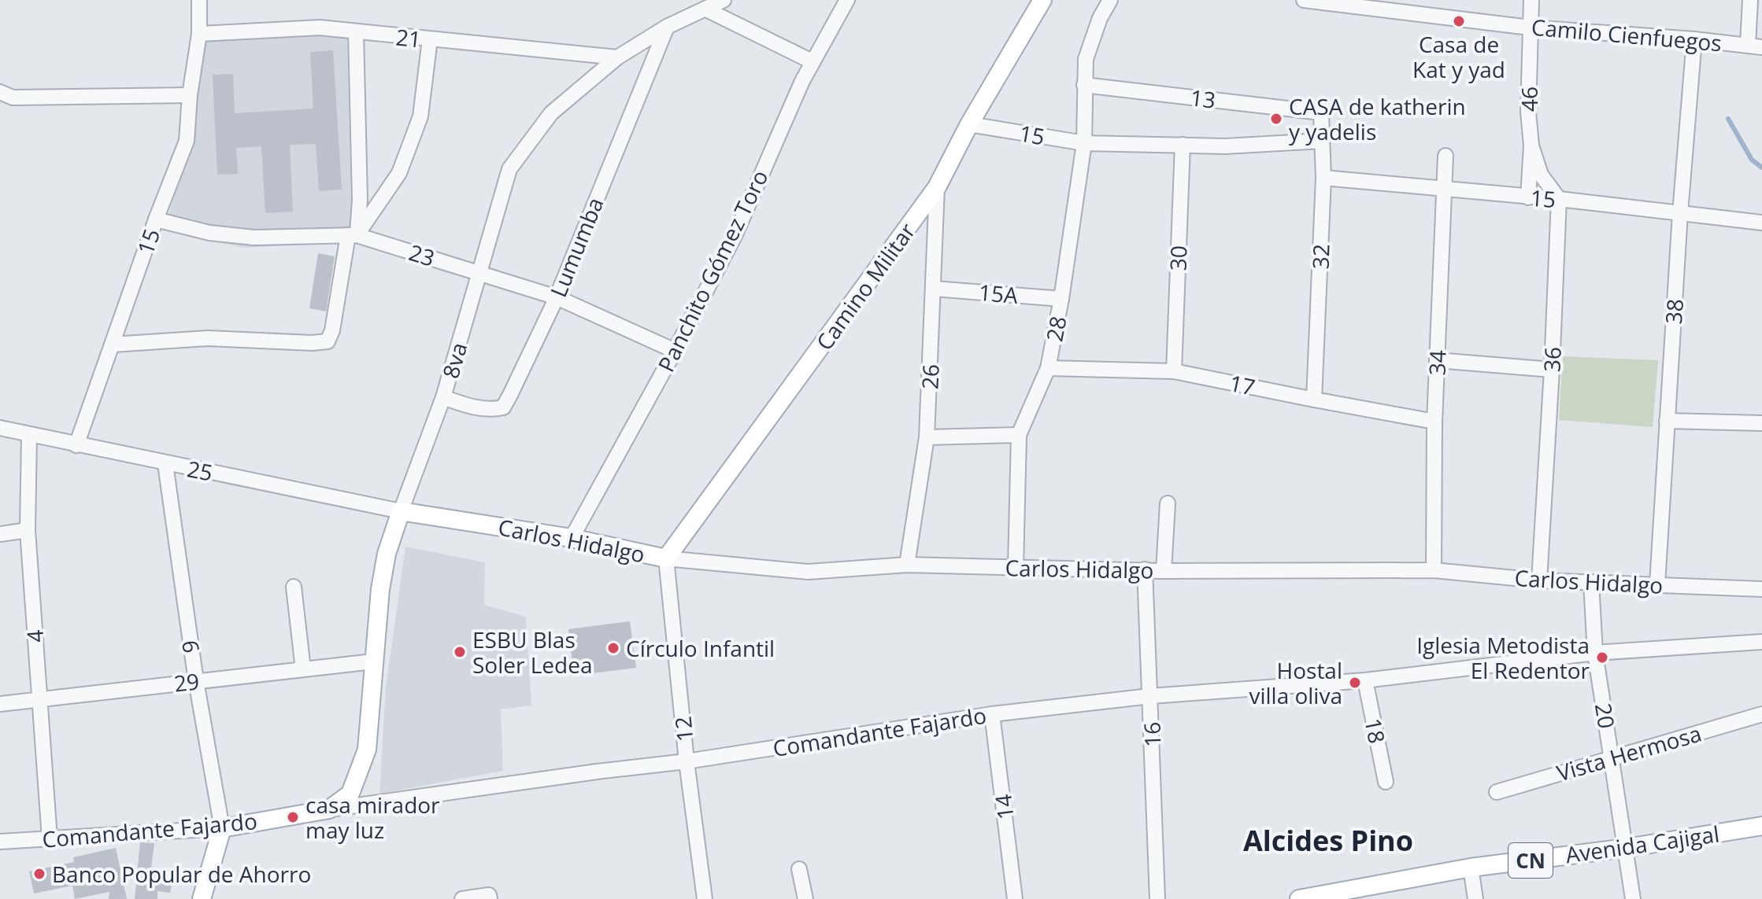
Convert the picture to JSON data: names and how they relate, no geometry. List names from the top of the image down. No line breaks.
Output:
{"streets":{"main road":["Camino Militar","8va","Carlos Hidalgo","Comandante Fajardo","Avenida Cajigal","CN"],"street":["Camilo Cienfuegos","21","13","46","15","Lumumba","23","32","30","Panchito Gómez Toro","15A","38","28","36","34","26","17","25","4","6","29","20","12","18","16","Vista Hermosa","14"]},"crossings":[["Camilo Cienfuegos","46"],["Camilo Cienfuegos","38"],["21","15"],["21","8va"],["13","32"],["13","28"],["46","15"],["15","23"],["15","32"],["15","30"],["15","Camino Militar"],["15","38"],["15","28"],["15","36"],["15","34"],["15","25"],["Lumumba","23"],["Lumumba","8va"],["23","Panchito Gómez Toro"],["23","8va"],["32","17"],["30","17"],["Panchito Gómez Toro","Carlos Hidalgo"],["Camino Militar","26"],["Camino Militar","Carlos Hidalgo"],["Camino Militar","12"],["15A","28"],["15A","26"],["38","Carlos Hidalgo"],["28","17"],["28","Carlos Hidalgo"],["36","Carlos Hidalgo"],["8va","25"],["8va","Carlos Hidalgo"],["8va","29"],["8va","Comandante Fajardo"],["34","17"],["34","Carlos Hidalgo"],["26","Carlos Hidalgo"],["25","Carlos Hidalgo"],["25","4"],["25","6"],["Carlos Hidalgo","20"],["Carlos Hidalgo","12"],["Carlos Hidalgo","16"],["4","29"],["4","Comandante Fajardo"],["6","29"],["6","Comandante Fajardo"],["20","Comandante Fajardo"],["20","Vista Hermosa"],["20","Avenida Cajigal"],["12","Comandante Fajardo"],["18","Comandante Fajardo"],["Comandante Fajardo","16"],["Comandante Fajardo","14"]],"districts":["Alcides Pino"],"places":["Casa de Kat y yad","CASA de katherin y yadelis","Círculo Infantil","ESBU Blas Soler Ledea","Iglesia Metodista El Redentor","Hostal villa oliva","casa mirador may luz","Banco Popular de Ahorro"]}
